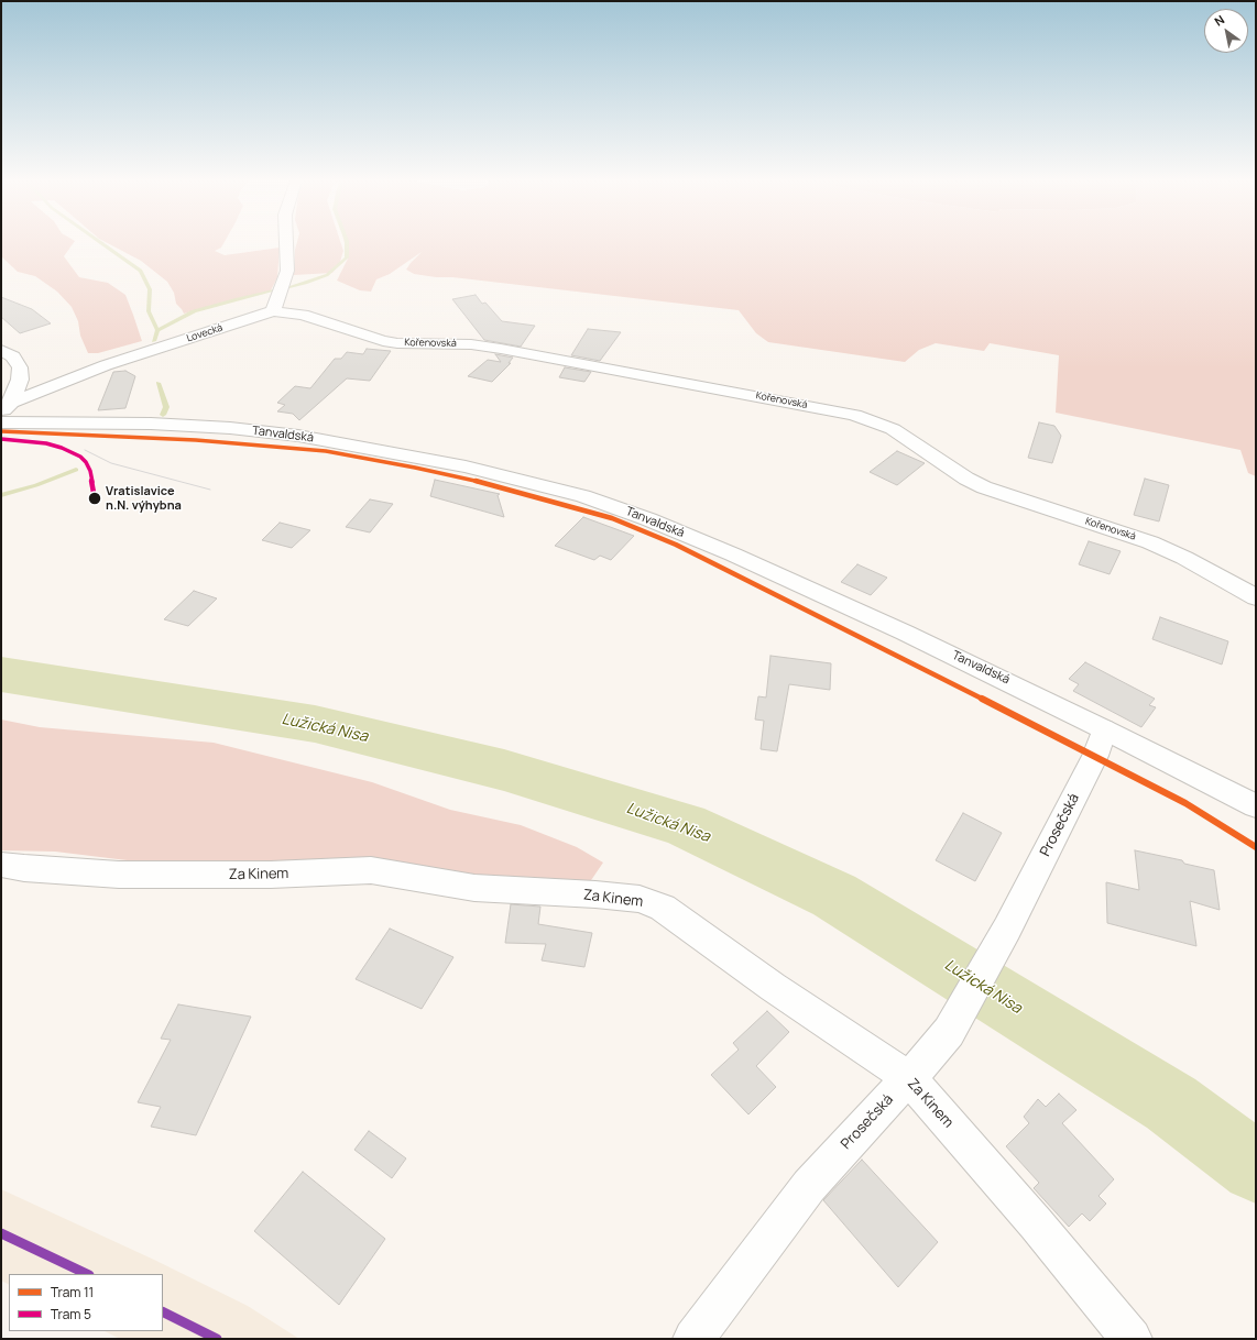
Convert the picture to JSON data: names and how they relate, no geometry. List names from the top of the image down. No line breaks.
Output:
{"streets":{"street":["Lovecká","Kořenovská","Tanvaldská","Prosečská","Za Kinem"]},"crossings":[["Lovecká","Kořenovská"],["Lovecká","Tanvaldská"],["Tanvaldská","Prosečská"],["Prosečská","Za Kinem"]],"water":["Lužická Nisa"],"places":["Vratislavice n.N. výhybna"],"lines":["tram line 11","tram line 5"],"legend":["Tram 11","Tram 5"],"north":"top left"}
